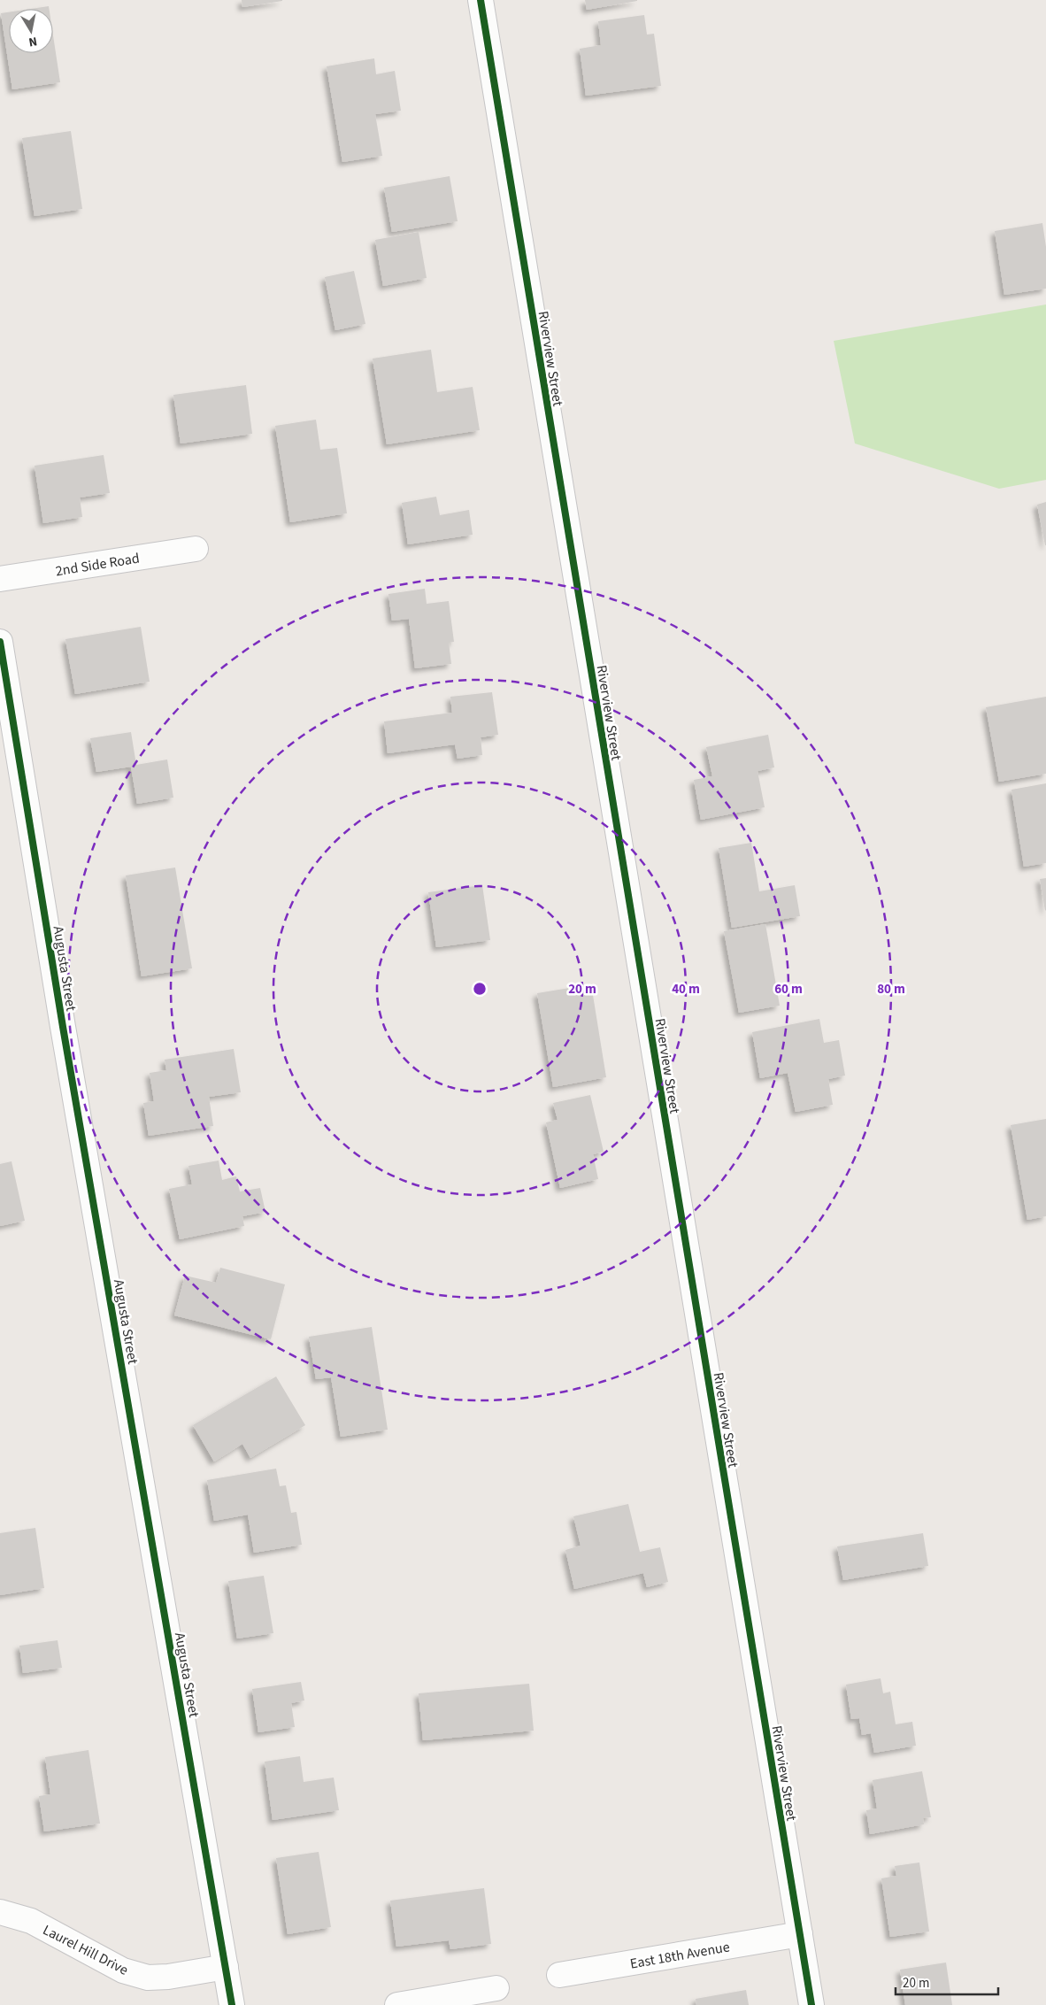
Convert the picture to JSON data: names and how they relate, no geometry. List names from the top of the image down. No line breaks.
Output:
{"streets":{"street":["Riverview Street","2nd Side Road","Augusta Street","Laurel Hill Drive","East 18th Avenue"]},"crossings":[["Riverview Street","East 18th Avenue"],["Augusta Street","Laurel Hill Drive"]],"scale_bar":"20 m","north":"bottom","rings":["20 m","40 m","60 m","80 m"]}
